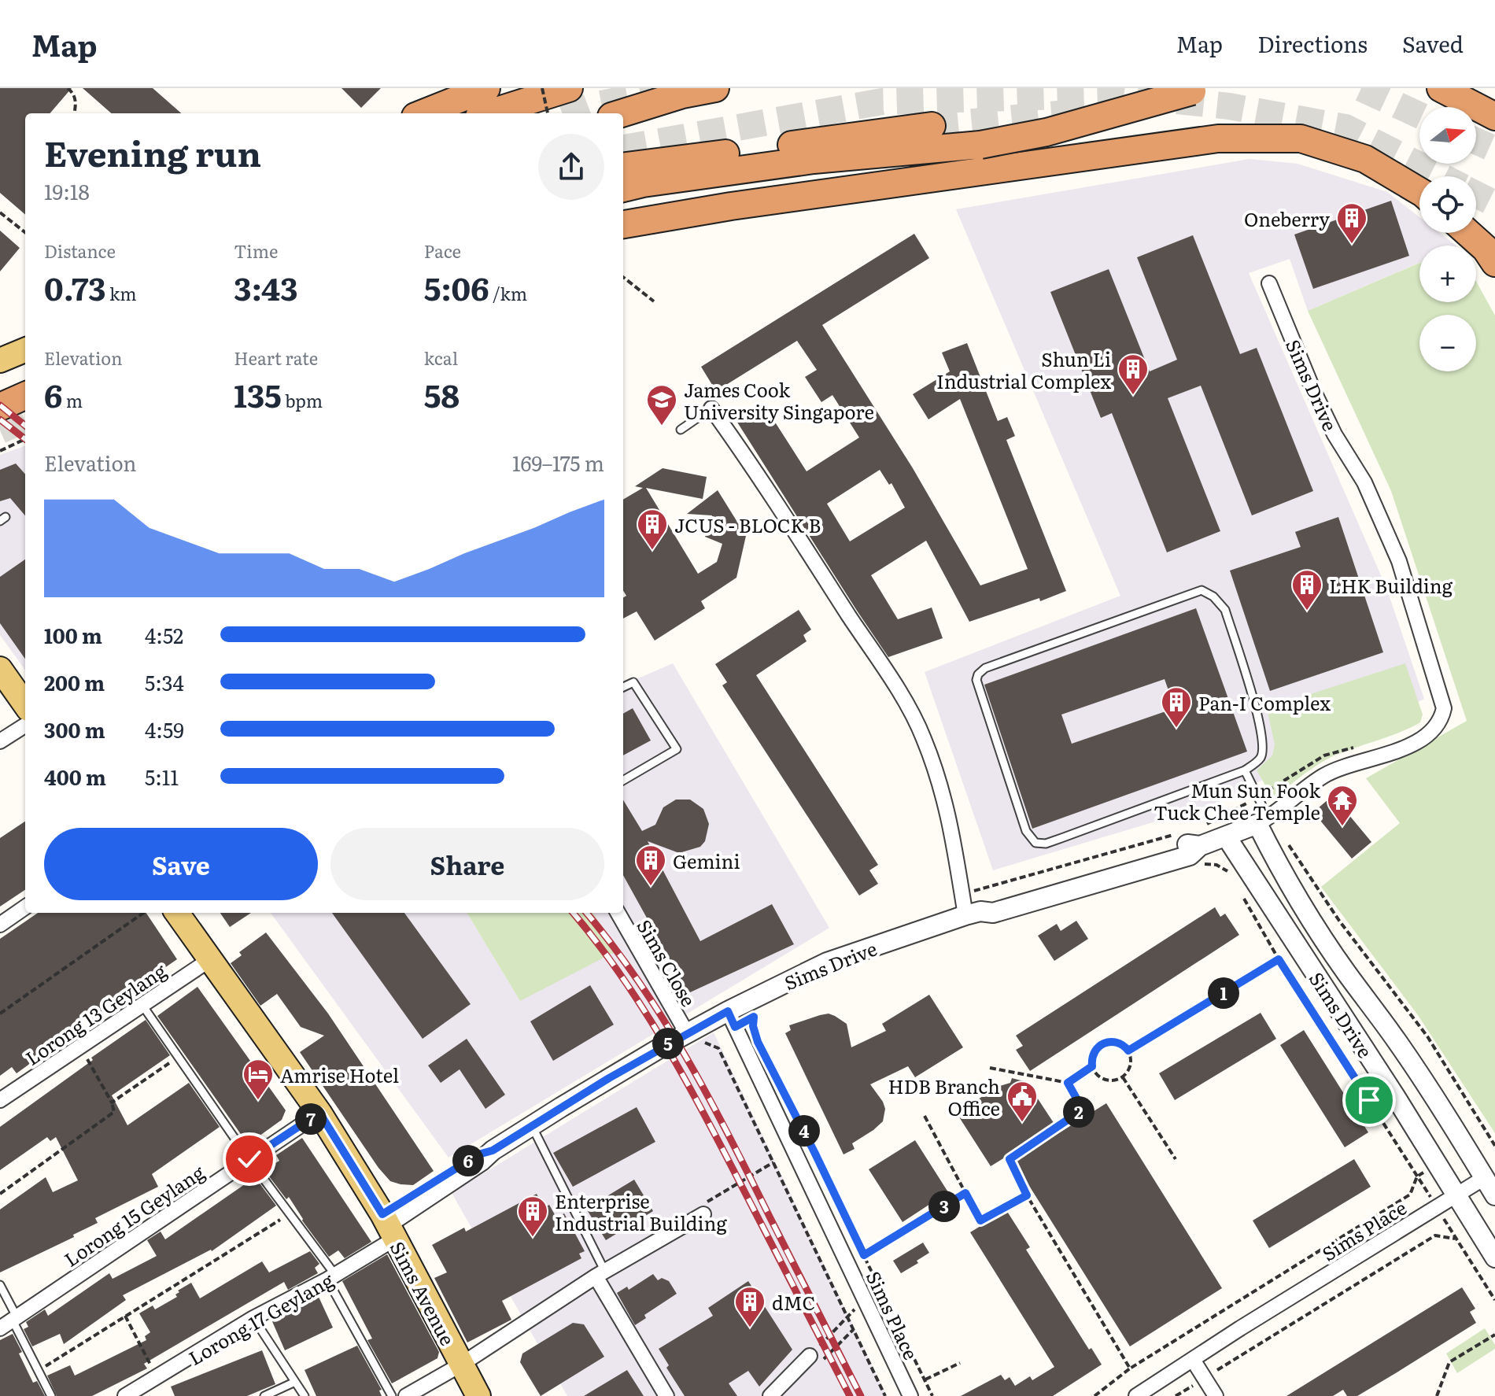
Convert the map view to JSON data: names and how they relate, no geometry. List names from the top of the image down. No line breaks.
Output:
{"streets":{"main road":["Sims Avenue"],"street":["Sims Drive","Sims Close","Lorong 13 Geylang","Lorong 15 Geylang","Sims Place","Lorong 17 Geylang"]},"crossings":[["Sims Drive","Sims Close"],["Sims Drive","Sims Place"],["Sims Drive","Lorong 17 Geylang"],["Sims Close","Lorong 17 Geylang"],["Lorong 13 Geylang","Sims Avenue"],["Lorong 15 Geylang","Sims Avenue"],["Sims Avenue","Lorong 17 Geylang"]],"places":{"building":["Oneberry","Shun Li Industrial Complex","JCUS - BLOCK B","LHK Building","Pan-I Complex","Gemini","Enterprise Industrial Building","dMC"],"school or university":["James Cook University Singapore"],"temple":["Mun Sun Fook Tuck Chee Temple"],"hotel":["Amrise Hotel"],"public building":["HDB Branch Office"]},"north":"right","page":{"header":"Map","nav":["Map","Directions","Saved"],"map_buttons":["+","−"],"heading":["Evening run","19:18"],"stats":[["Distance","0.73 km"],["Time","3:43"],["Pace","5:06 /km"],["Elevation","6 m"],["Heart rate","135 bpm"],["kcal","58"]],"chart":["Elevation","169–175 m"],"list":[{"name":"100 m","note":"4:52"},{"name":"200 m","note":"5:34"},{"name":"300 m","note":"4:59"},{"name":"400 m","note":"5:11"}],"buttons":["Save","Share"],"pins":["1","5","2","7","4","6","3"]}}
